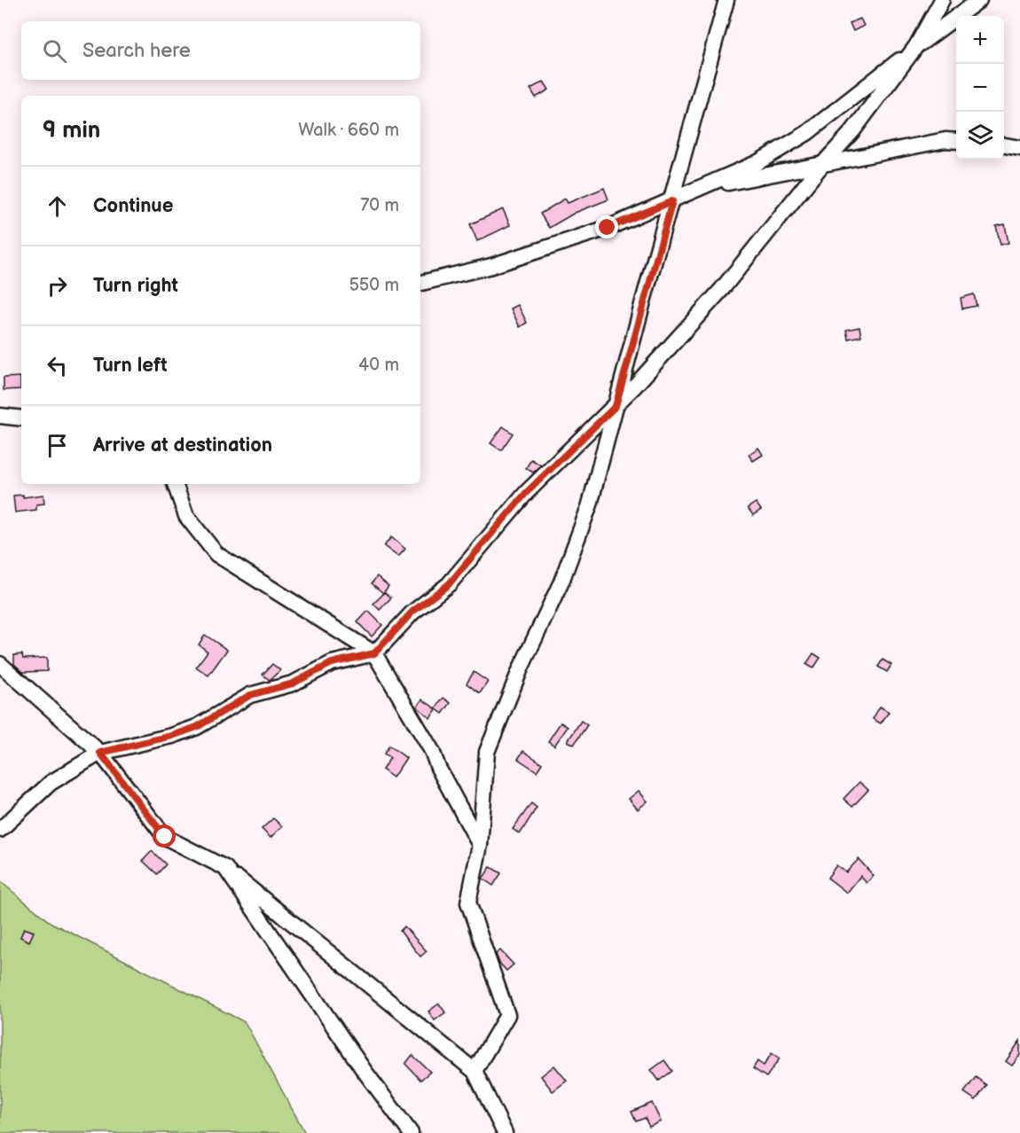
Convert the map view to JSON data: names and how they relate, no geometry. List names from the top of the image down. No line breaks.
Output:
{"page":{"map_buttons":["+","−"],"search":"Search here","heading":["9 min","Walk · 660 m"],"list":[["Continue","70 m"],["Turn right","550 m"],["Turn left","40 m"],"Arrive at destination"]}}
